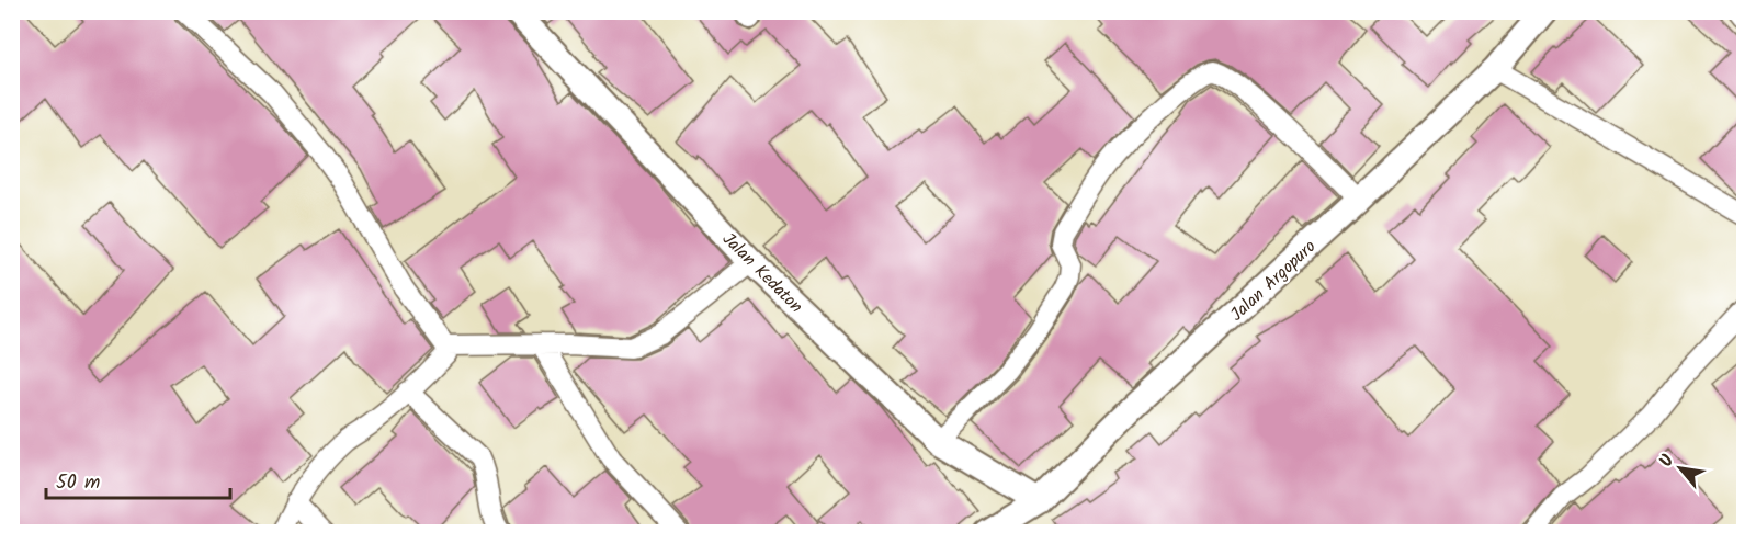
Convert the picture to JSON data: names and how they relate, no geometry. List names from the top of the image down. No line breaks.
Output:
{"streets":{"street":["Jalan Kedaton","Jalan Argopuro"]},"crossings":[["Jalan Kedaton","Jalan Argopuro"]],"scale_bar":"50 m","north":"top left"}
